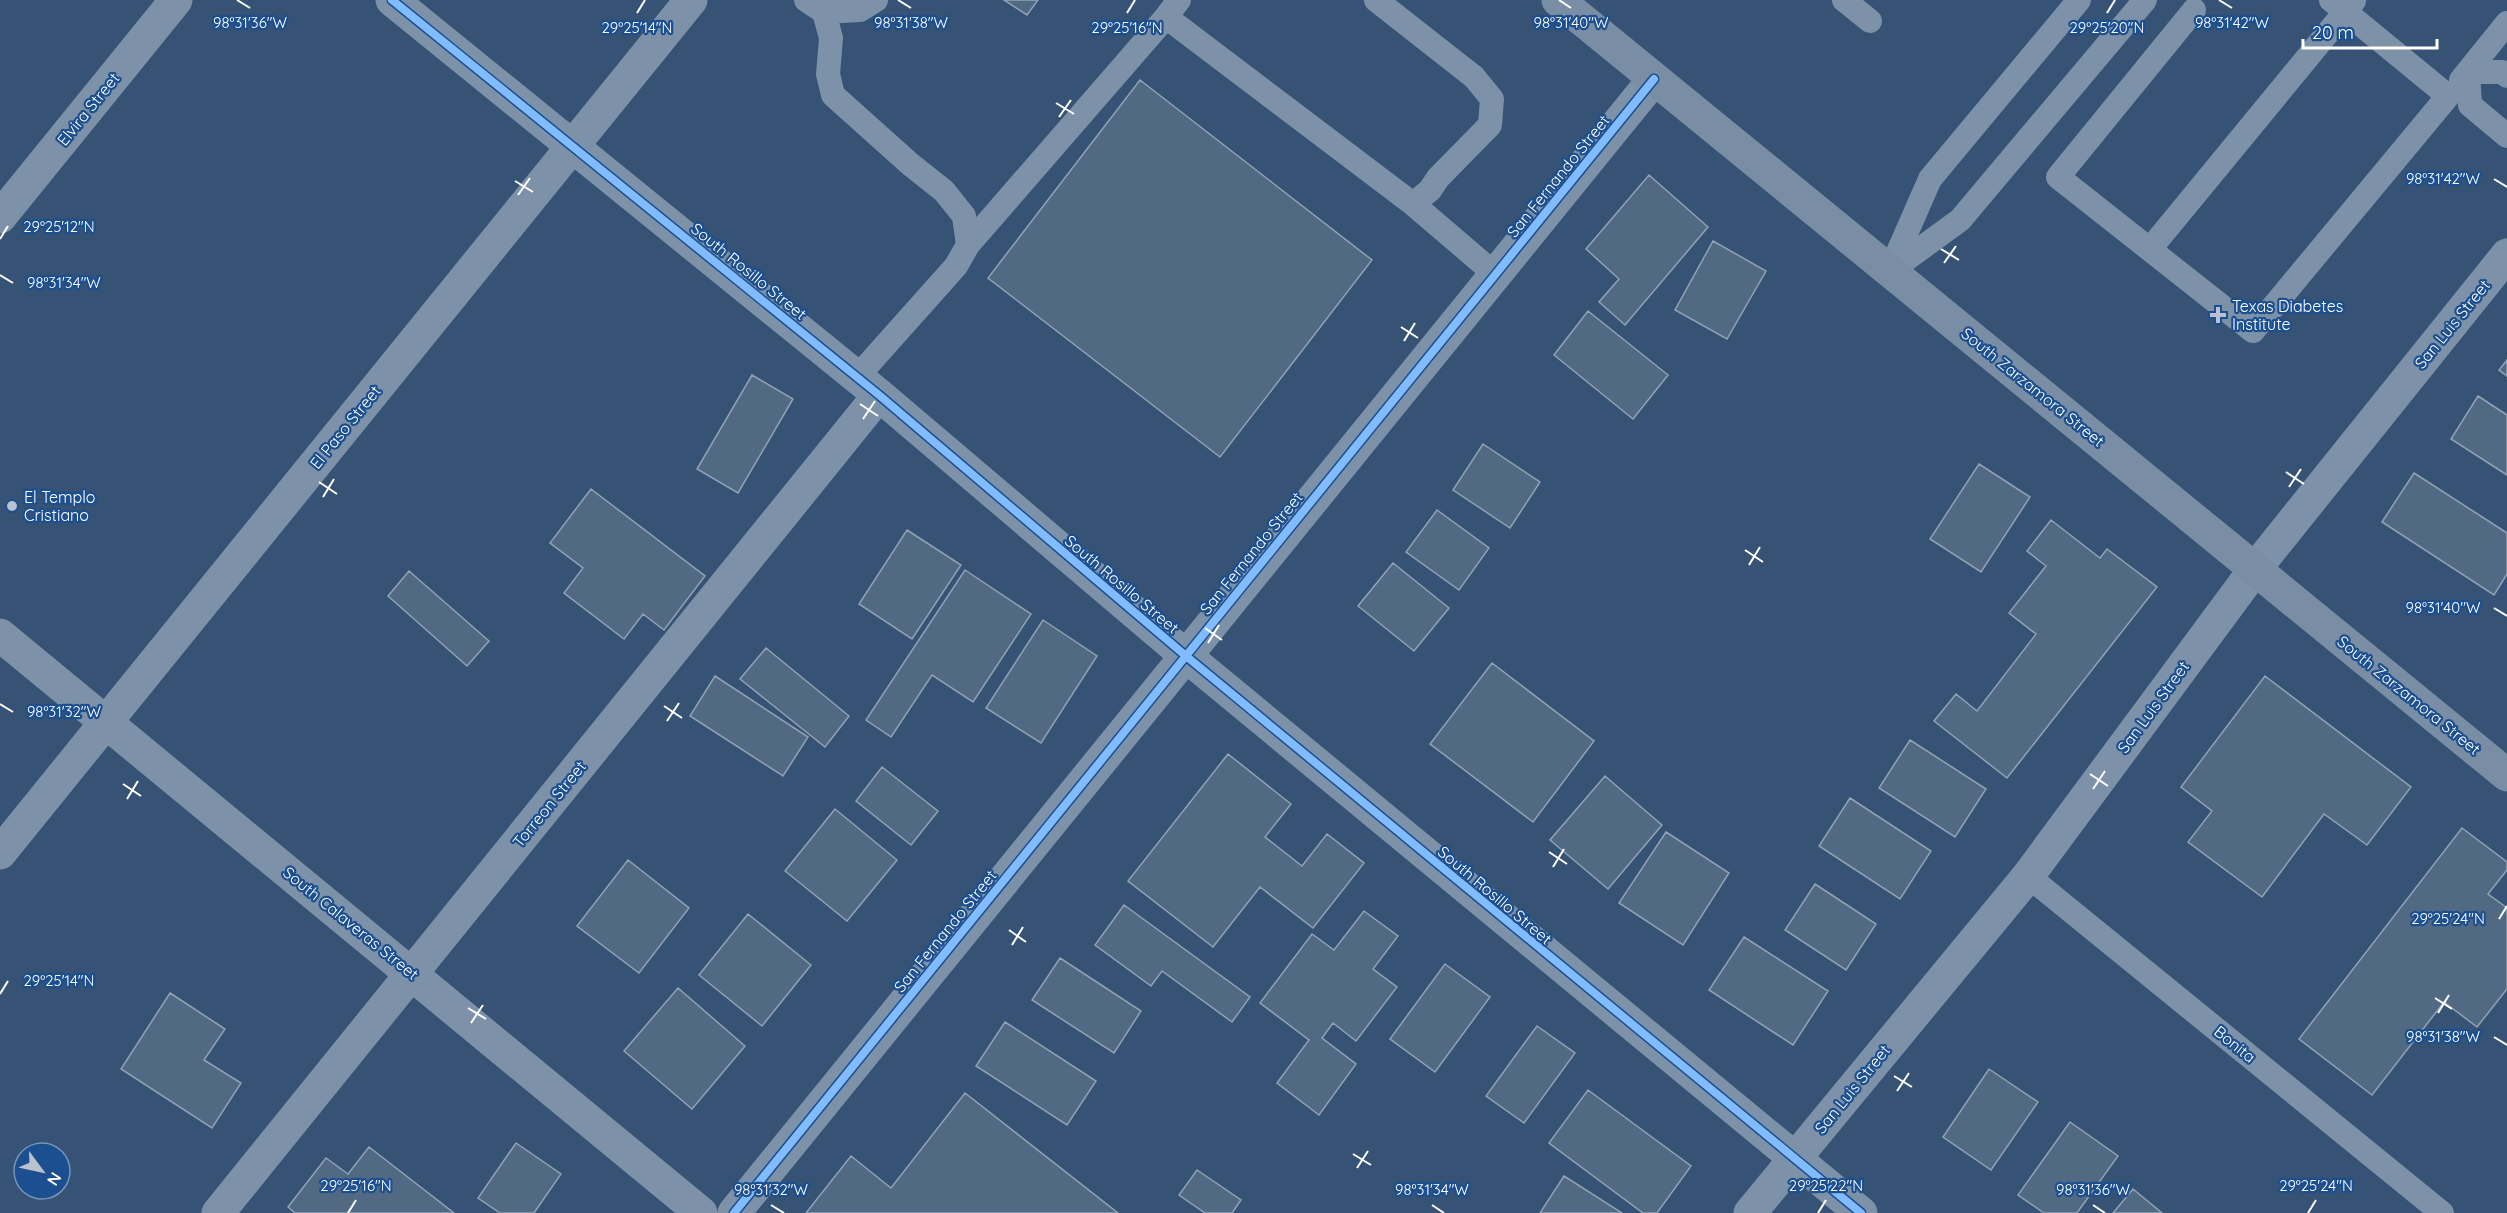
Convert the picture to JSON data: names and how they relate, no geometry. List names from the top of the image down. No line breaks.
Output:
{"streets":{"main road":["South Zarzamora Street"],"street":["Elvira Street","San Fernando Street","South Rosillo Street","San Luis Street","El Paso Street","Torreon Street","South Calaveras Street"],"lane":["Bonita"]},"crossings":[["San Fernando Street","South Rosillo Street"],["San Fernando Street","South Zarzamora Street"],["South Rosillo Street","San Luis Street"],["South Rosillo Street","El Paso Street"],["South Rosillo Street","Torreon Street"],["San Luis Street","South Zarzamora Street"],["San Luis Street","Bonita"],["El Paso Street","South Calaveras Street"],["Torreon Street","South Calaveras Street"]],"places":{"health":["Texas Diabetes Institute"],"other":["El Templo Cristiano"]},"scale_bar":"20 m","north":"bottom right","coordinates":["98°31'36\"W","98°31'38\"W","98°31'42\"W","98°31'40\"W","29°25'16\"N","29°25'20\"N","29°25'14\"N","29°25'12\"N","98°31'34\"W","98°31'32\"W","29°25'24\"N","29°25'22\"N"]}
